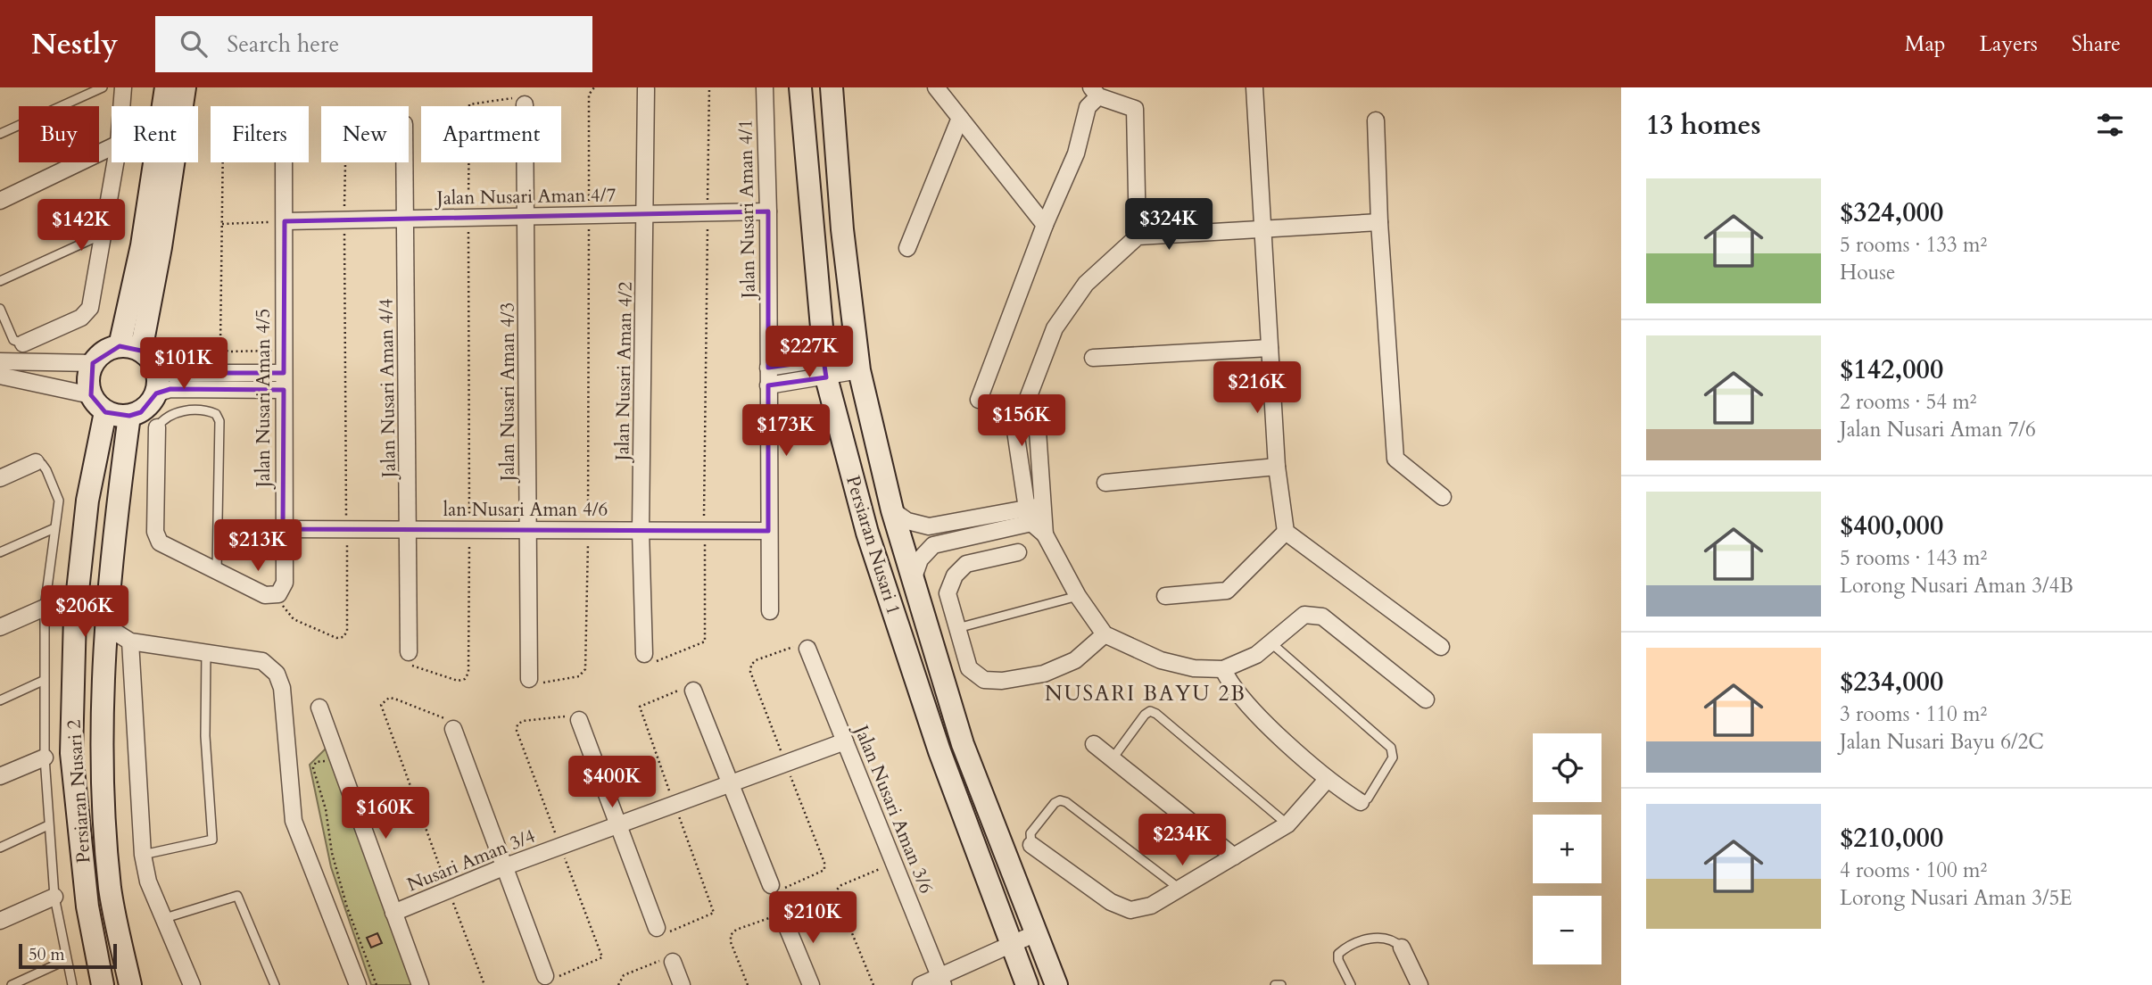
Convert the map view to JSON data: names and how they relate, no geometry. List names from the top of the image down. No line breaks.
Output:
{"streets":{"street":["Jalan Nusari Aman 4/7","Jalan Nusari Aman 4/1","Jalan Nusari Aman 4/2","Jalan Nusari Aman 4/4","Jalan Nusari Aman 4/3","Jalan Nusari Aman 4/5","lan Nusari Aman 4/6","Persiaran Nusari 1","Persiaran Nusari 2","Jalan Nusari Aman 3/6","Nusari Aman 3/4"]},"crossings":[["Jalan Nusari Aman 4/7","Jalan Nusari Aman 4/1"],["Jalan Nusari Aman 4/7","Jalan Nusari Aman 4/2"],["Jalan Nusari Aman 4/7","Jalan Nusari Aman 4/4"],["Jalan Nusari Aman 4/7","Jalan Nusari Aman 4/3"],["Jalan Nusari Aman 4/7","Jalan Nusari Aman 4/5"],["Jalan Nusari Aman 4/2","lan Nusari Aman 4/6"],["Jalan Nusari Aman 4/4","lan Nusari Aman 4/6"],["Jalan Nusari Aman 4/3","lan Nusari Aman 4/6"],["Jalan Nusari Aman 4/5","lan Nusari Aman 4/6"],["Jalan Nusari Aman 3/6","Nusari Aman 3/4"]],"districts":["NUSARI BAYU 2B"],"scale_bar":"50 m","page":{"header":"Nestly","search":"Search here","nav":["Map","Layers","Share"],"heading":"13 homes","chip":["Buy","Rent","Filters","New","Apartment"],"list":[{"name":"$324,000","note":"5 rooms · 133 m² · House"},{"name":"$142,000","note":"2 rooms · 54 m² · Jalan Nusari Aman 7/6"},{"name":"$400,000","note":"5 rooms · 143 m² · Lorong Nusari Aman 3/4B"},{"name":"$234,000","note":"3 rooms · 110 m² · Jalan Nusari Bayu 6/2C"},{"name":"$210,000","note":"4 rooms · 100 m² · Lorong Nusari Aman 3/5E"}],"price":["$324K","$142K","$227K","$101K","$216K","$156K","$173K","$213K","$206K","$400K","$160K","$234K","$210K"],"map_buttons":["+","−"],"scale":"50 m"}}
